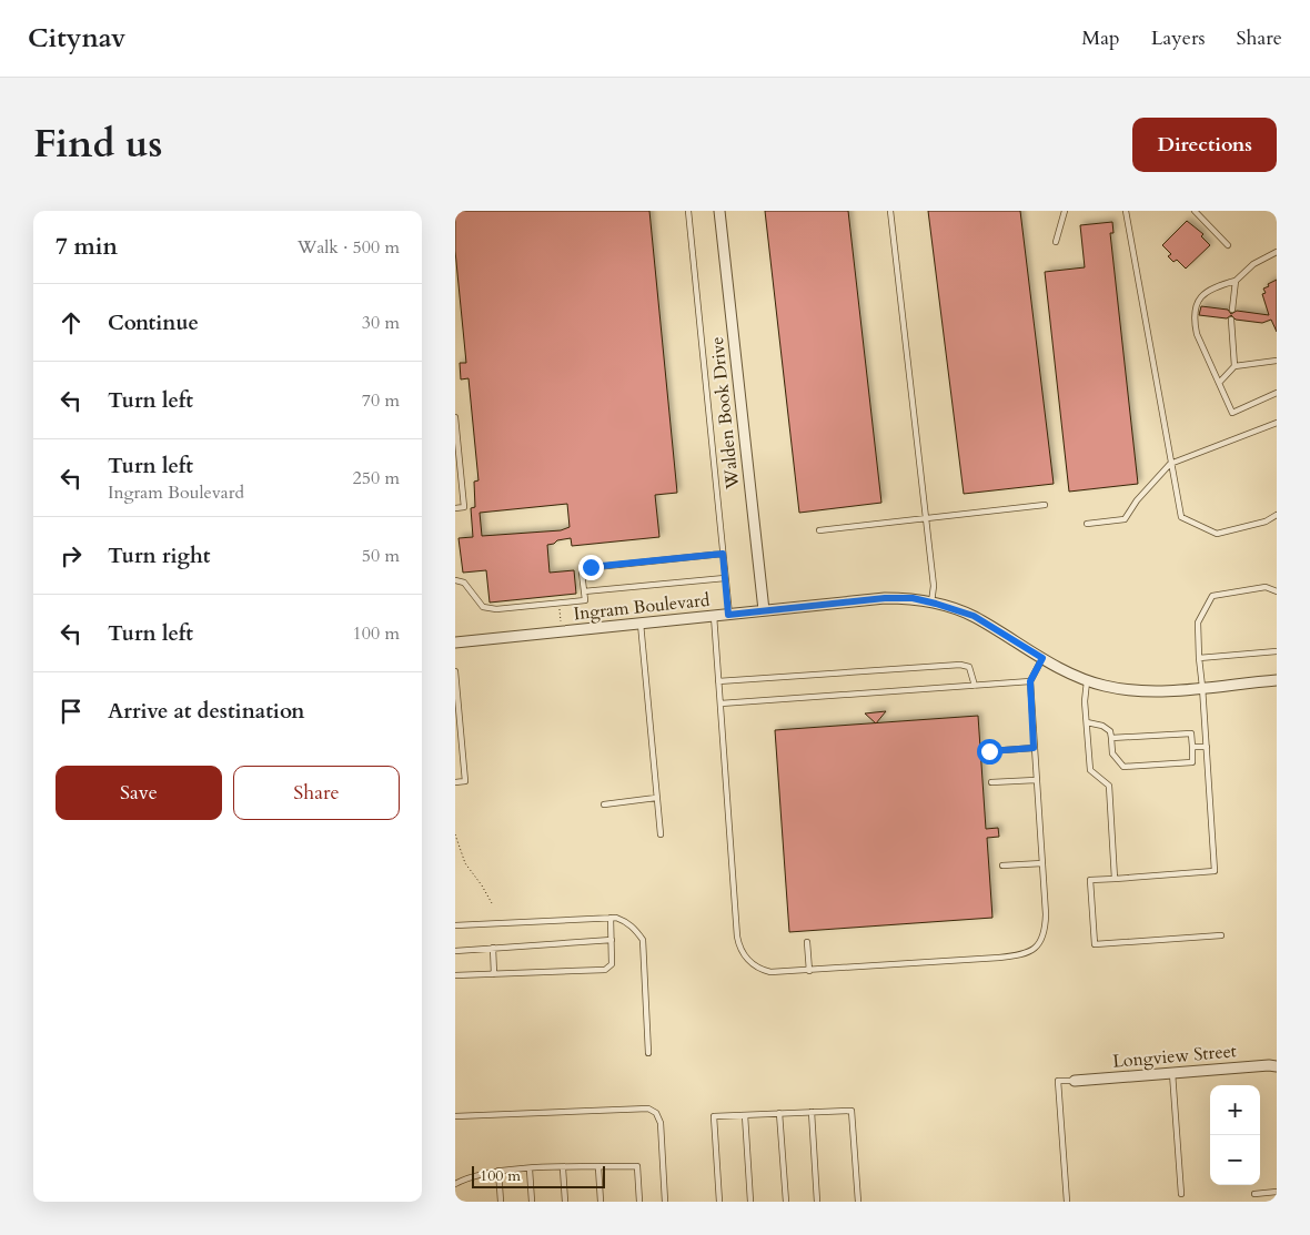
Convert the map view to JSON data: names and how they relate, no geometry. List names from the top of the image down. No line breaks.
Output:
{"streets":{"street":["Walden Book Drive","Ingram Boulevard","Longview Street"]},"crossings":[["Walden Book Drive","Ingram Boulevard"]],"scale_bar":"100 m","page":{"header":"Citynav","nav":["Map","Layers","Share"],"title":"Find us","buttons":["Directions",["Save","Share"]],"heading":["7 min","Walk · 500 m"],"list":[["Continue","30 m"],["Turn left","70 m"],["Turn left","Ingram Boulevard","250 m"],["Turn right","50 m"],["Turn left","100 m"],"Arrive at destination"],"map_buttons":["+","−"],"scale":"100 m"}}
